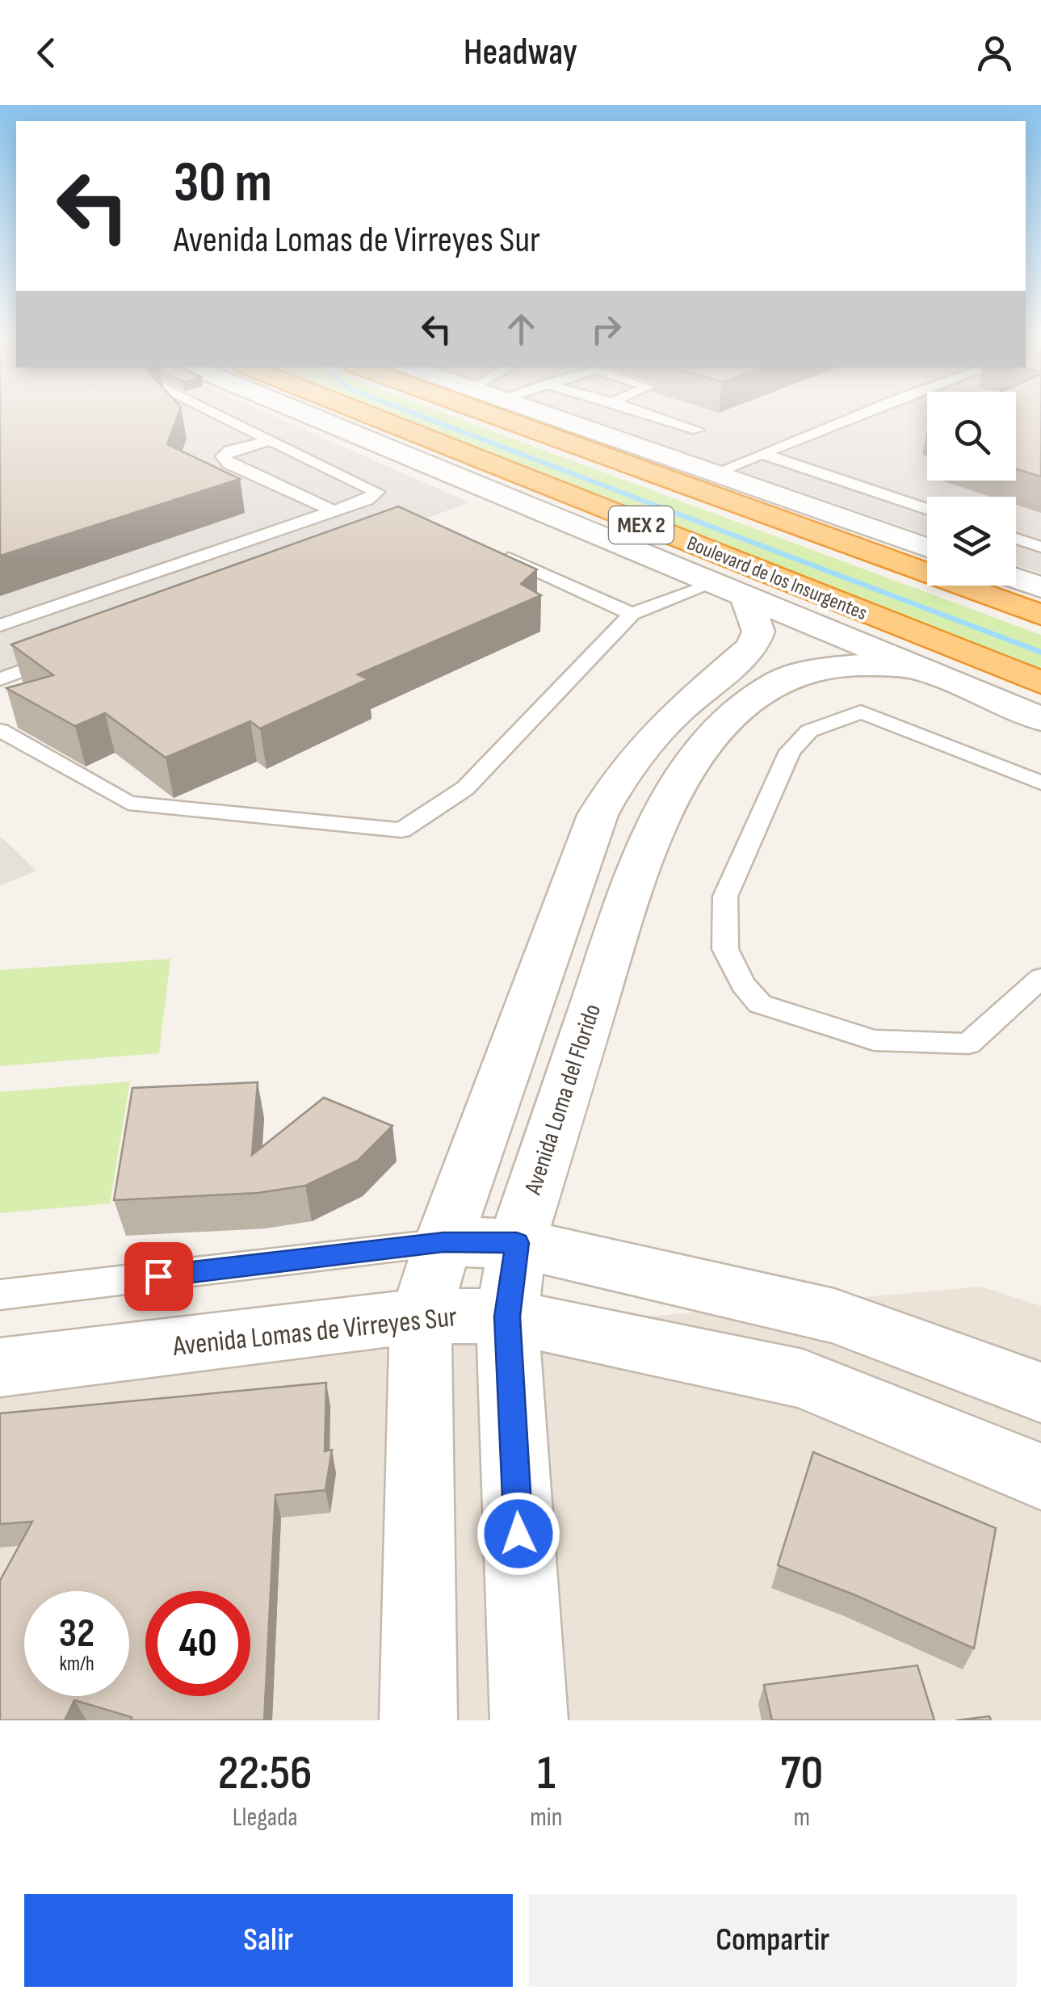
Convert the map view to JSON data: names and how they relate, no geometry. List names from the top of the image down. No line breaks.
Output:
{"streets":{"highway":["MEX 2","Boulevard de los Insurgentes"],"street":["Avenida Loma del Florido","Avenida Lomas de Virreyes Sur"]},"crossings":[["Avenida Loma del Florido","Avenida Lomas de Virreyes Sur"]],"page":{"header":"Headway","turn":["30 m","Avenida Lomas de Virreyes Sur"],"speed":"32 km/h","limit":"40","eta":["22:56","Llegada","1","min","70","m"],"buttons":["Salir","Compartir"]}}
